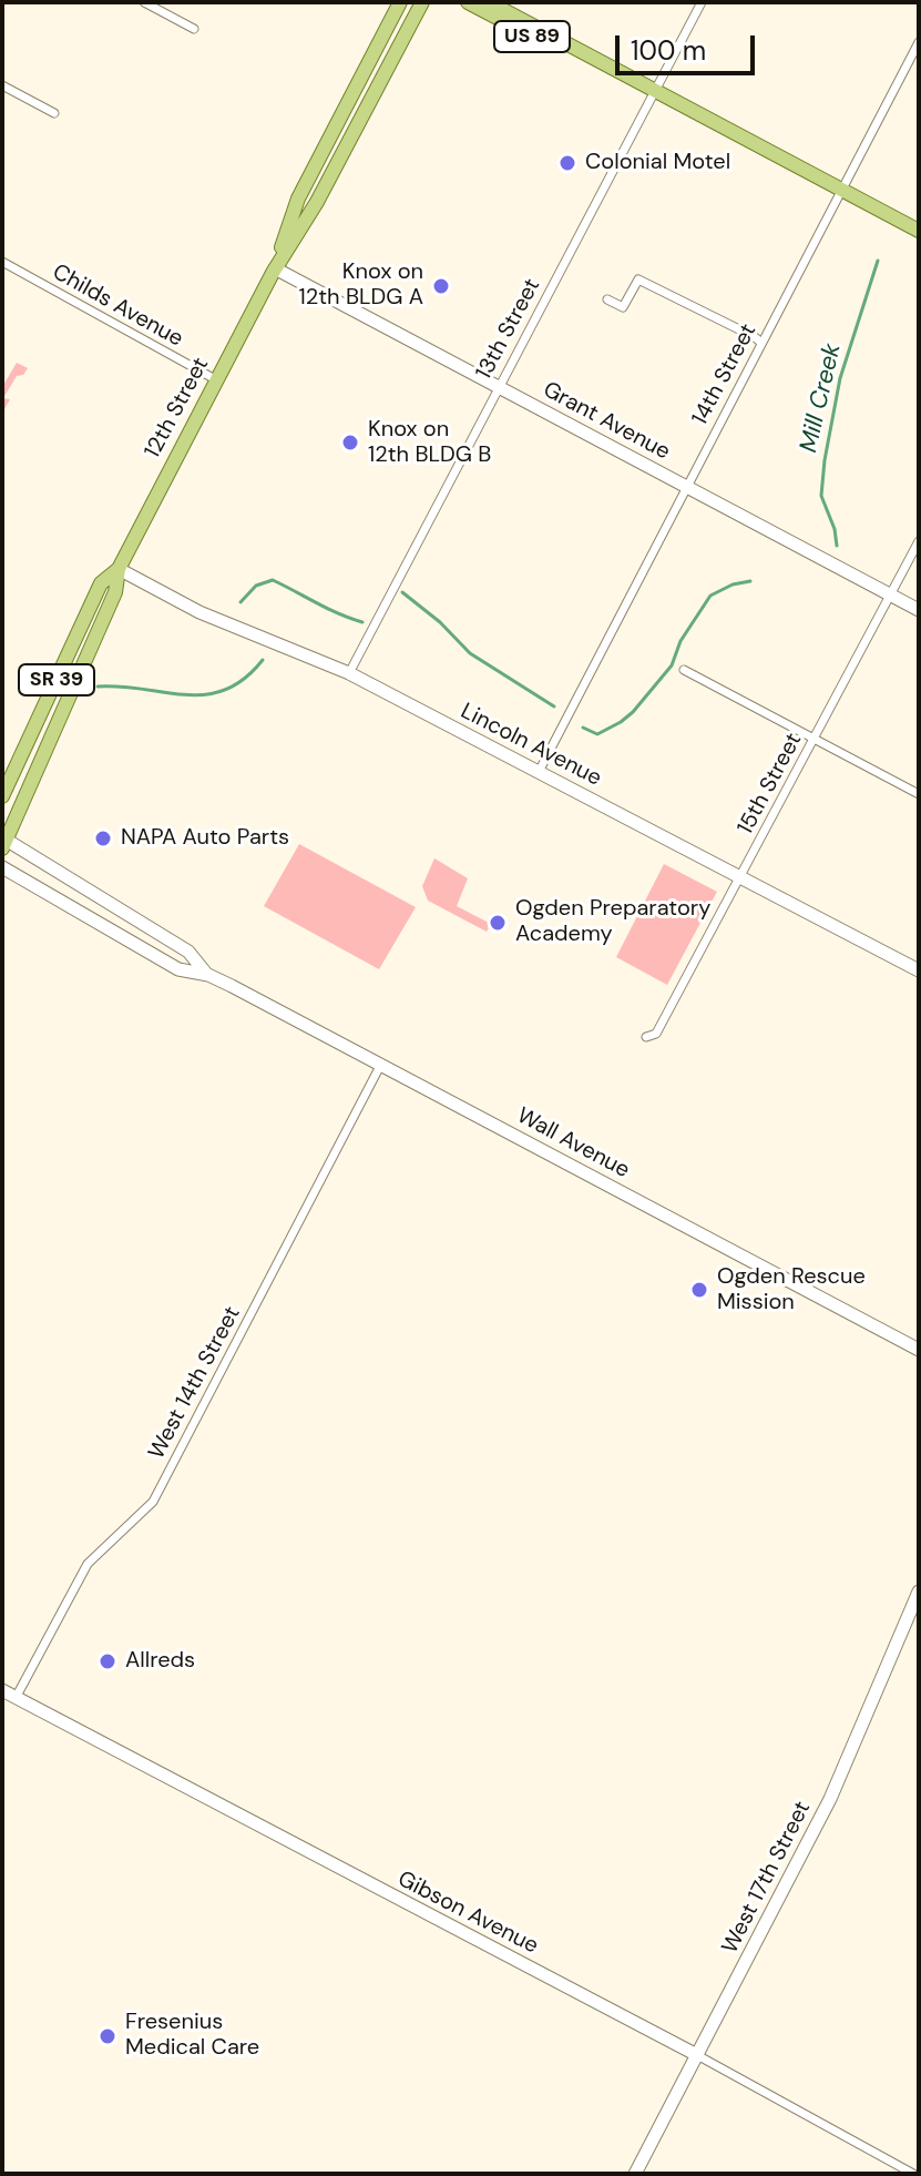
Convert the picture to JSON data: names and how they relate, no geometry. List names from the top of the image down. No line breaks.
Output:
{"streets":{"main road":["US 89","12th Street","SR 39"],"street":["Childs Avenue","13th Street","14th Street","Grant Avenue","Lincoln Avenue","15th Street","Wall Avenue","West 14th Street","West 17th Street","Gibson Avenue"]},"crossings":[["US 89","13th Street"],["US 89","14th Street"],["Childs Avenue","12th Street"],["13th Street","Grant Avenue"],["13th Street","Lincoln Avenue"],["14th Street","Grant Avenue"],["14th Street","Lincoln Avenue"],["12th Street","Grant Avenue"],["12th Street","Lincoln Avenue"],["12th Street","Wall Avenue"],["Grant Avenue","15th Street"],["Lincoln Avenue","15th Street"],["Wall Avenue","West 14th Street"],["West 14th Street","Gibson Avenue"],["West 17th Street","Gibson Avenue"]],"water":["Mill Creek"],"places":["Colonial Motel","Knox on 12th BLDG A","Knox on 12th BLDG B","NAPA Auto Parts","Ogden Preparatory Academy","Ogden Rescue Mission","Allreds","Fresenius Medical Care"],"scale_bar":"100 m"}
